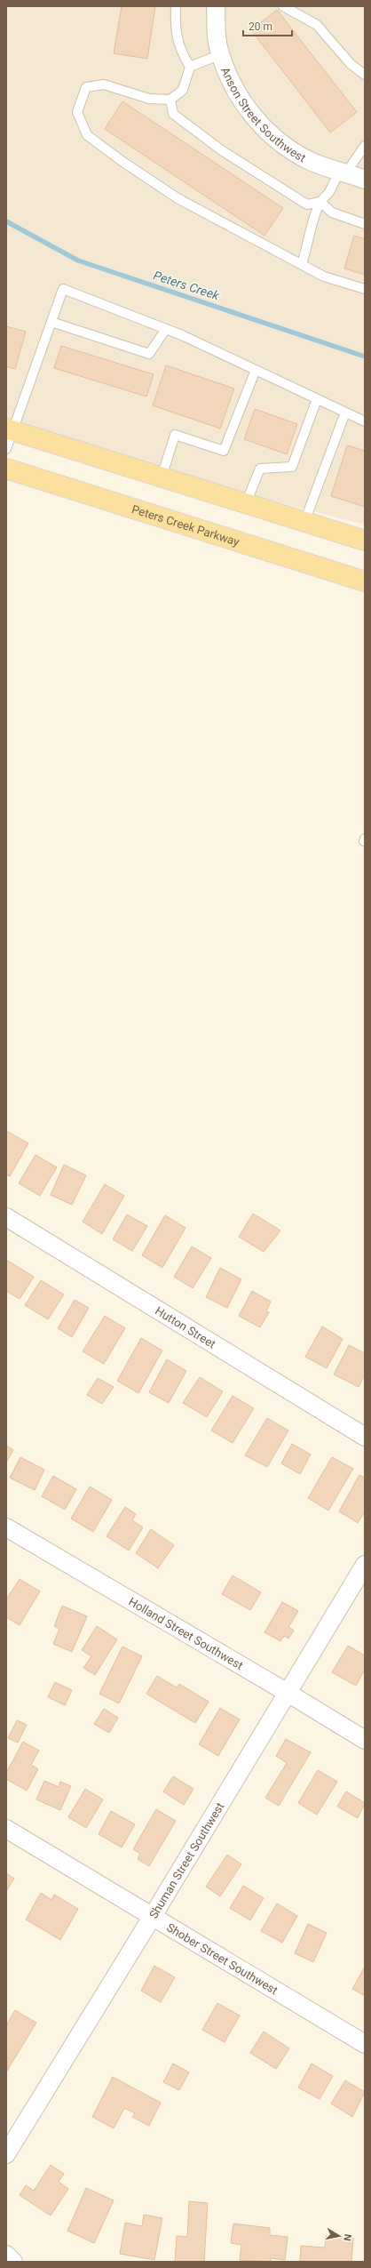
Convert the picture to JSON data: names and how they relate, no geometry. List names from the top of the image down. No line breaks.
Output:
{"streets":{"main road":["Peters Creek Parkway"],"street":["Anson Street Southwest","Hutton Street","Holland Street Southwest","Shuman Street Southwest","Shober Street Southwest"]},"crossings":[["Holland Street Southwest","Shuman Street Southwest"],["Shuman Street Southwest","Shober Street Southwest"]],"water":["Peters Creek"],"scale_bar":"20 m","north":"right"}
